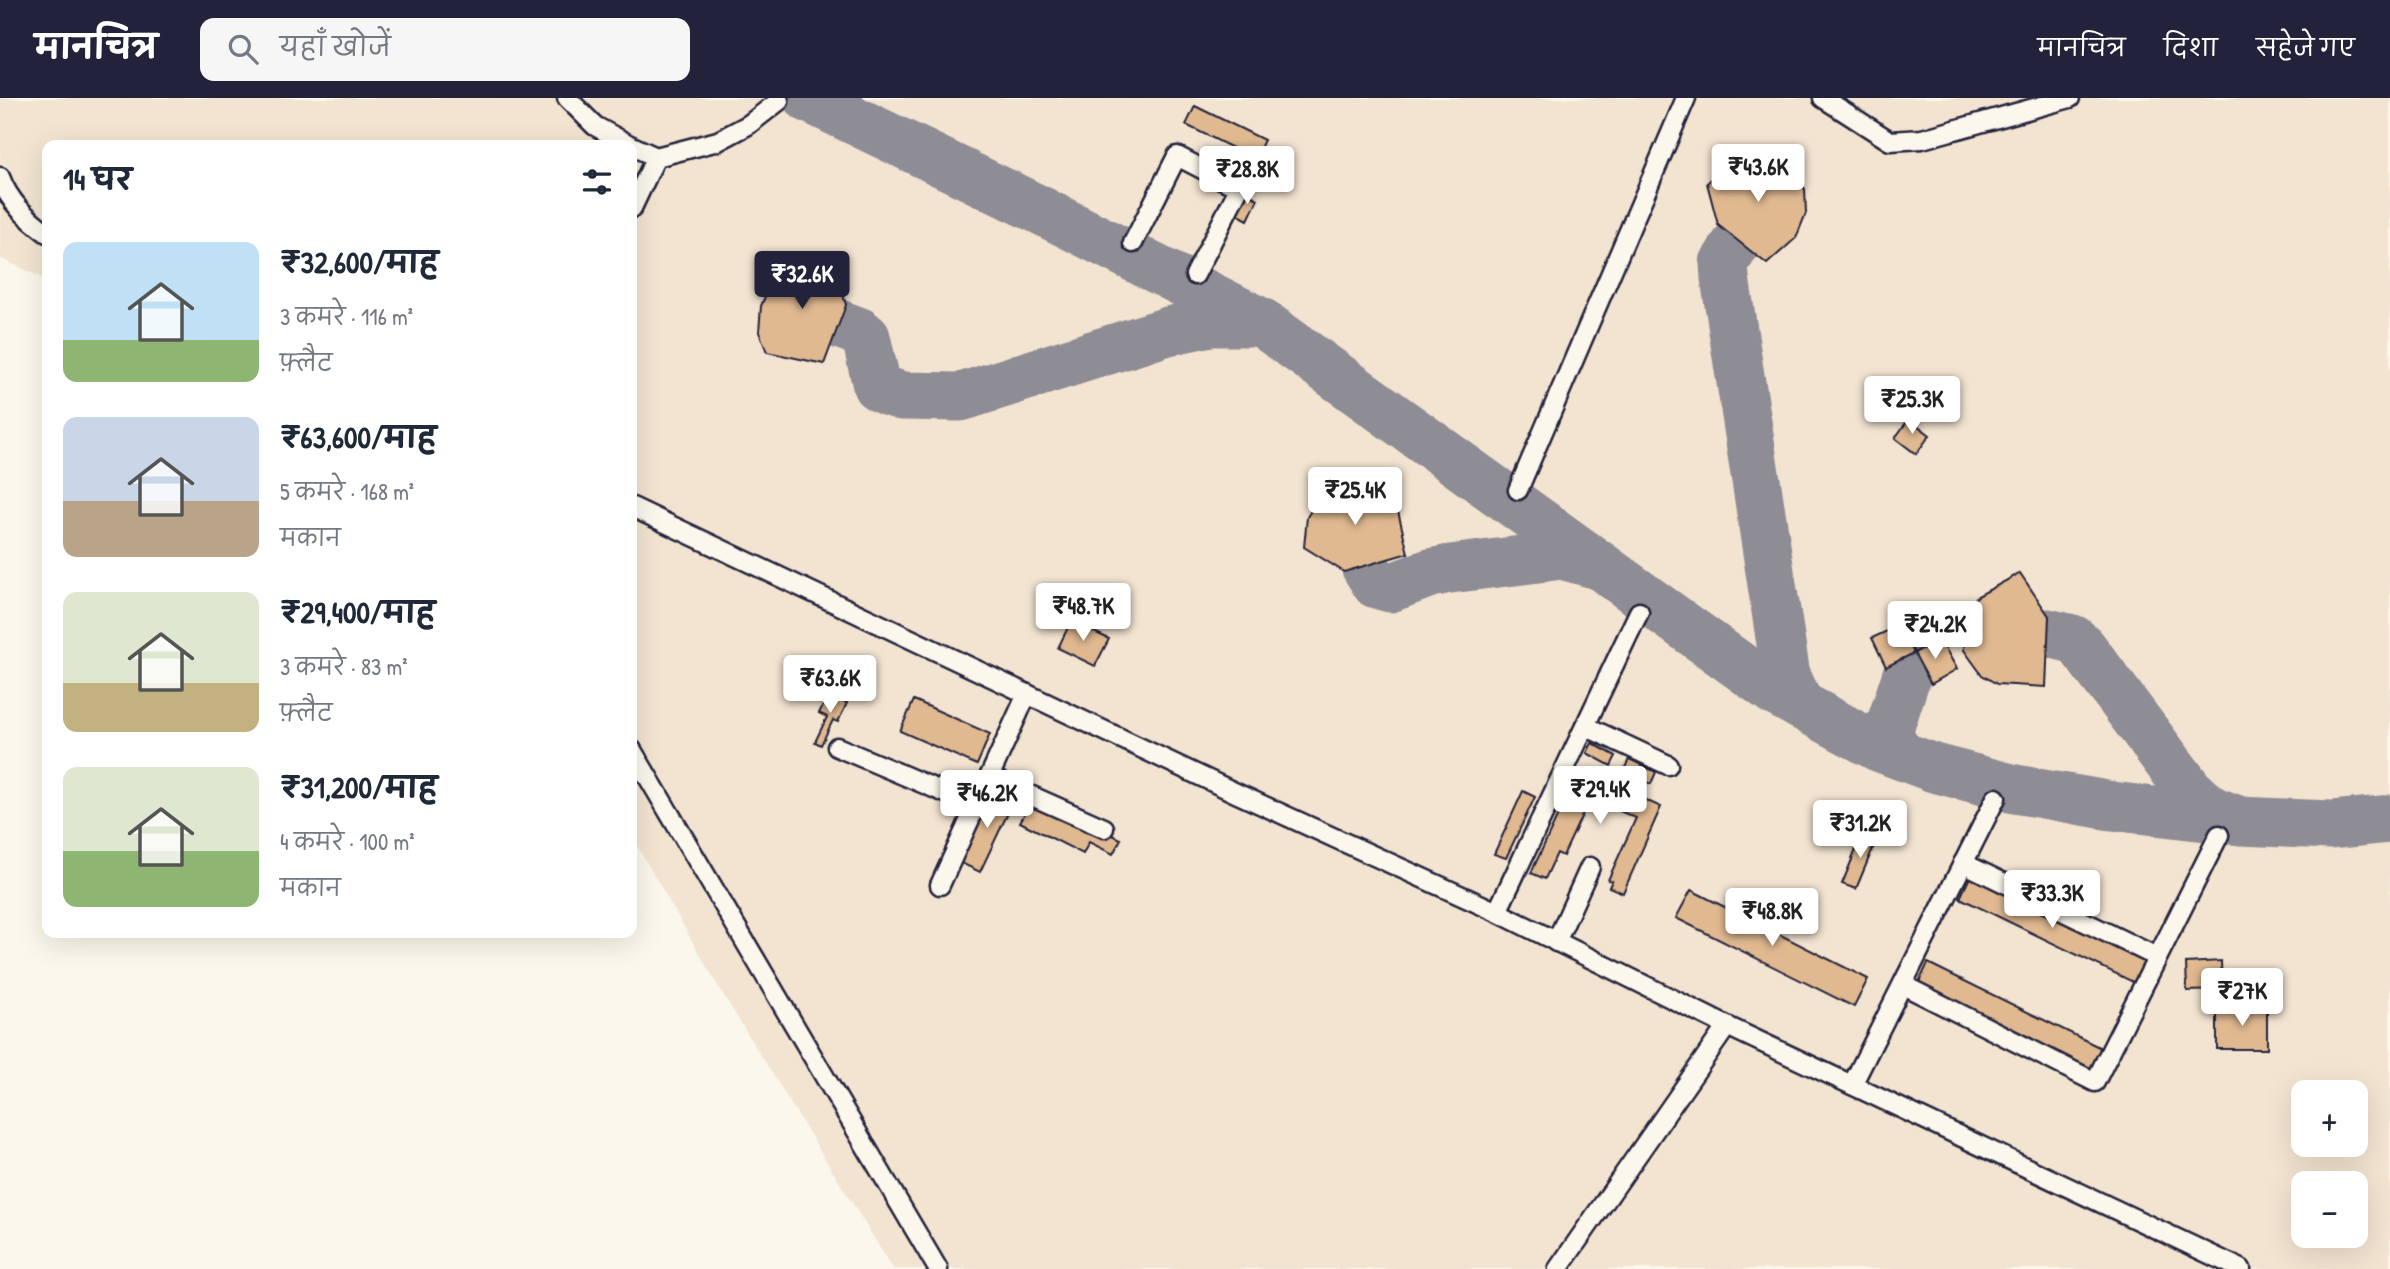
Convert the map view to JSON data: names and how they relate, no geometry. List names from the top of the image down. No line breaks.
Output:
{"page":{"header":"मानचित्र","search":"यहाँ खोजें","nav":["मानचित्र","दिशा","सहेजे गए"],"heading":"14 घर","price":["₹43.6K","₹28.8K","₹32.6K","₹25.3K","₹25.4K","₹48.7K","₹24.2K","₹63.6K","₹29.4K","₹46.2K","₹31.2K","₹33.3K","₹48.8K","₹27K"],"list":[{"name":"₹32,600/माह","note":"3 कमरे · 116 m² · फ़्लैट"},{"name":"₹63,600/माह","note":"5 कमरे · 168 m² · मकान"},{"name":"₹29,400/माह","note":"3 कमरे · 83 m² · फ़्लैट"},{"name":"₹31,200/माह","note":"4 कमरे · 100 m² · मकान"}],"map_buttons":["+","−"]}}
